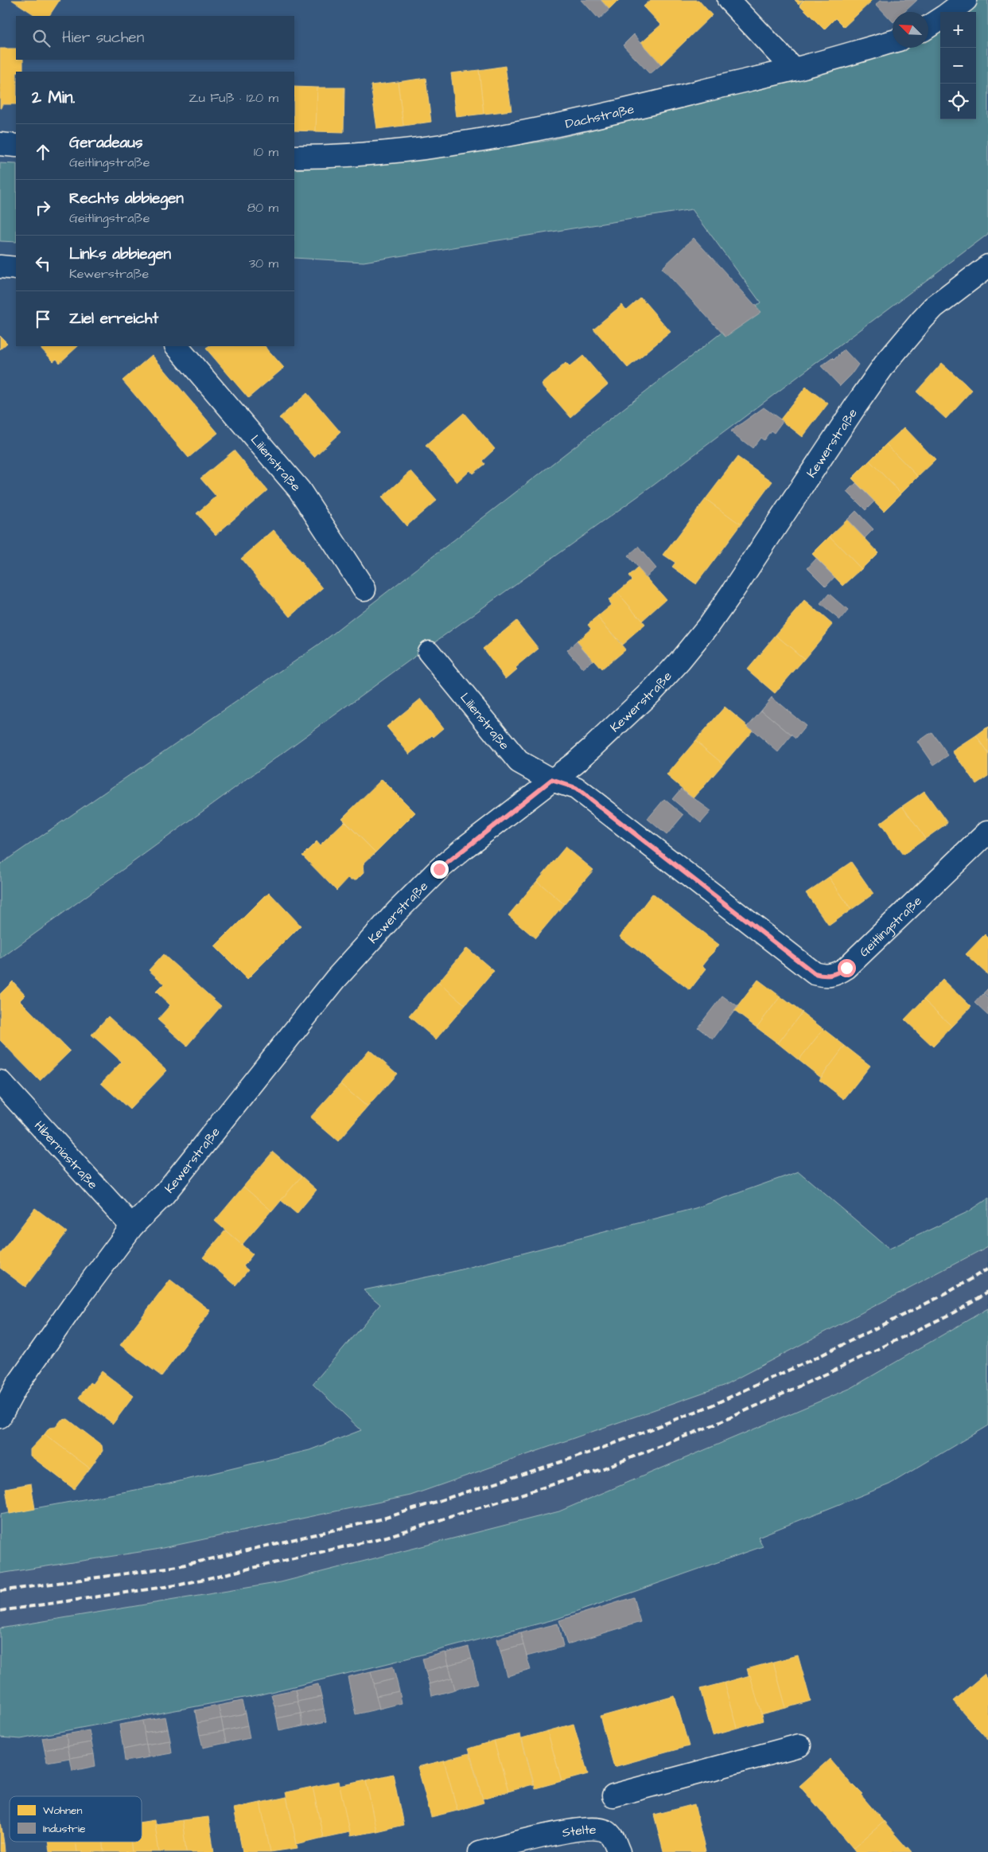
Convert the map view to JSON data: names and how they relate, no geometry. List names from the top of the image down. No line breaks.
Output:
{"streets":{"street":["Dachstraße","Kewerstraße","Lilienstraße","Geitlingstraße","Hiberniastraße","Stelte"]},"crossings":[["Kewerstraße","Lilienstraße"],["Kewerstraße","Geitlingstraße"],["Kewerstraße","Hiberniastraße"],["Lilienstraße","Geitlingstraße"]],"legend":["Wohnen","Industrie"],"north":"top left","page":{"map_buttons":["+","−"],"search":"Hier suchen","heading":["2 Min.","Zu Fuß · 120 m"],"list":[["Geradeaus","Geitlingstraße","10 m"],["Rechts abbiegen","Geitlingstraße","80 m"],["Links abbiegen","Kewerstraße","30 m"],"Ziel erreicht"]}}
